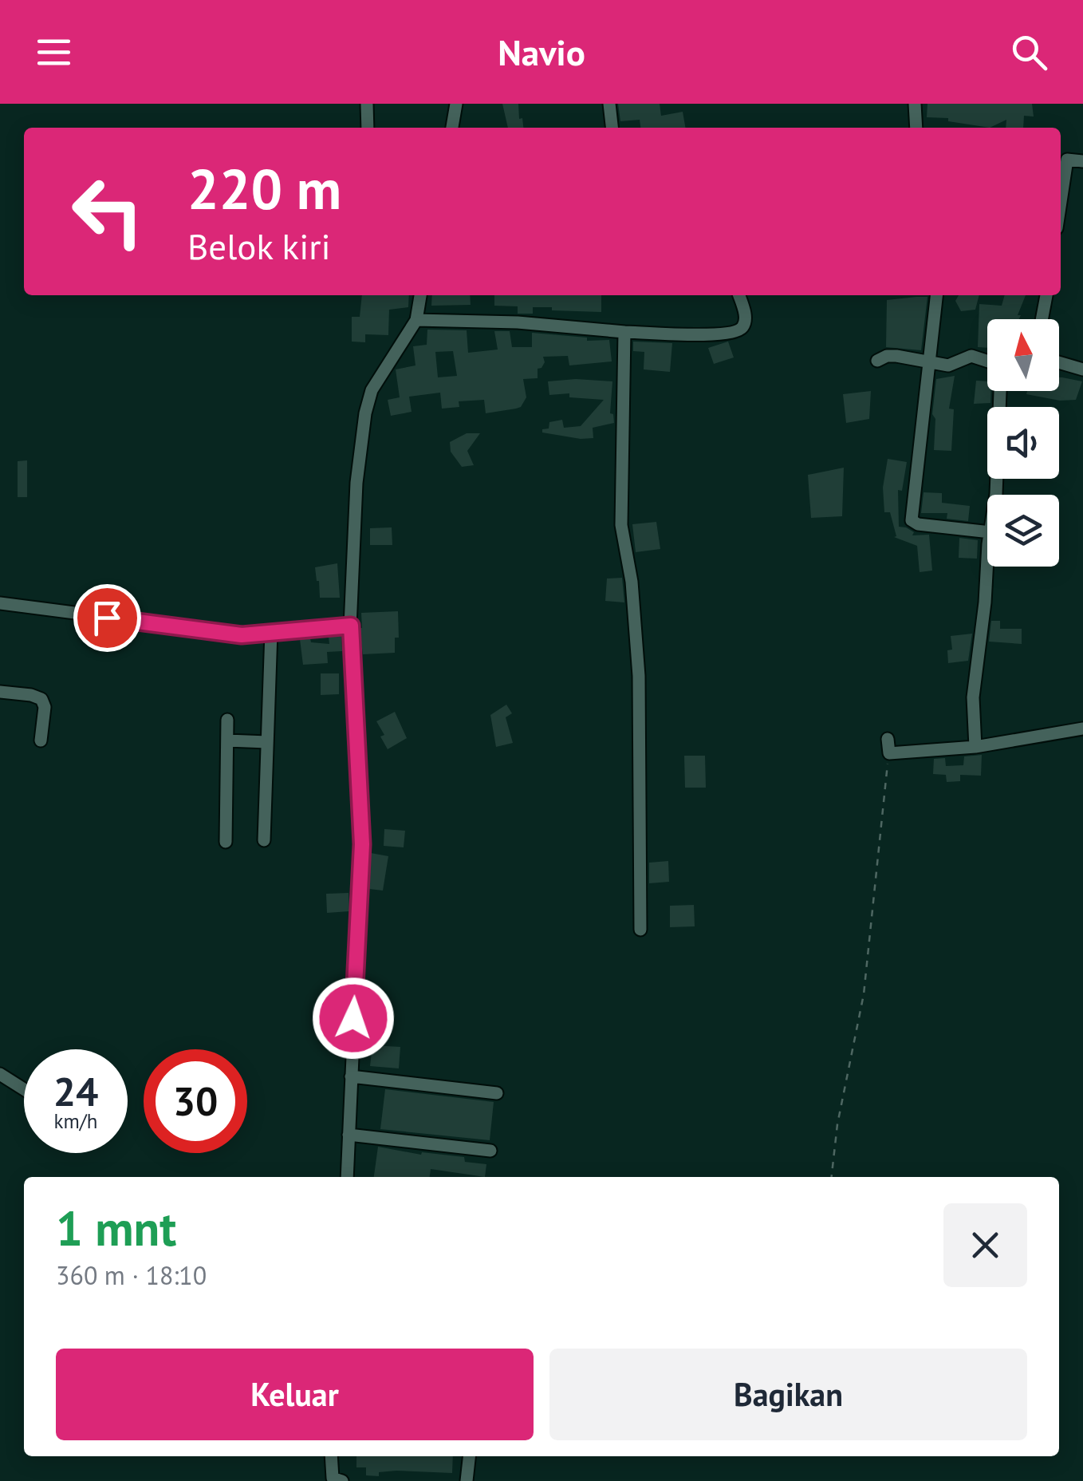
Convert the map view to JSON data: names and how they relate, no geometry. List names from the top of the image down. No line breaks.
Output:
{"north":"top","page":{"header":"Navio","turn":["220 m","Belok kiri"],"speed":"24 km/h","limit":"30","heading":["1 mnt","360 m · 18:10"],"buttons":["Keluar","Bagikan"]}}
